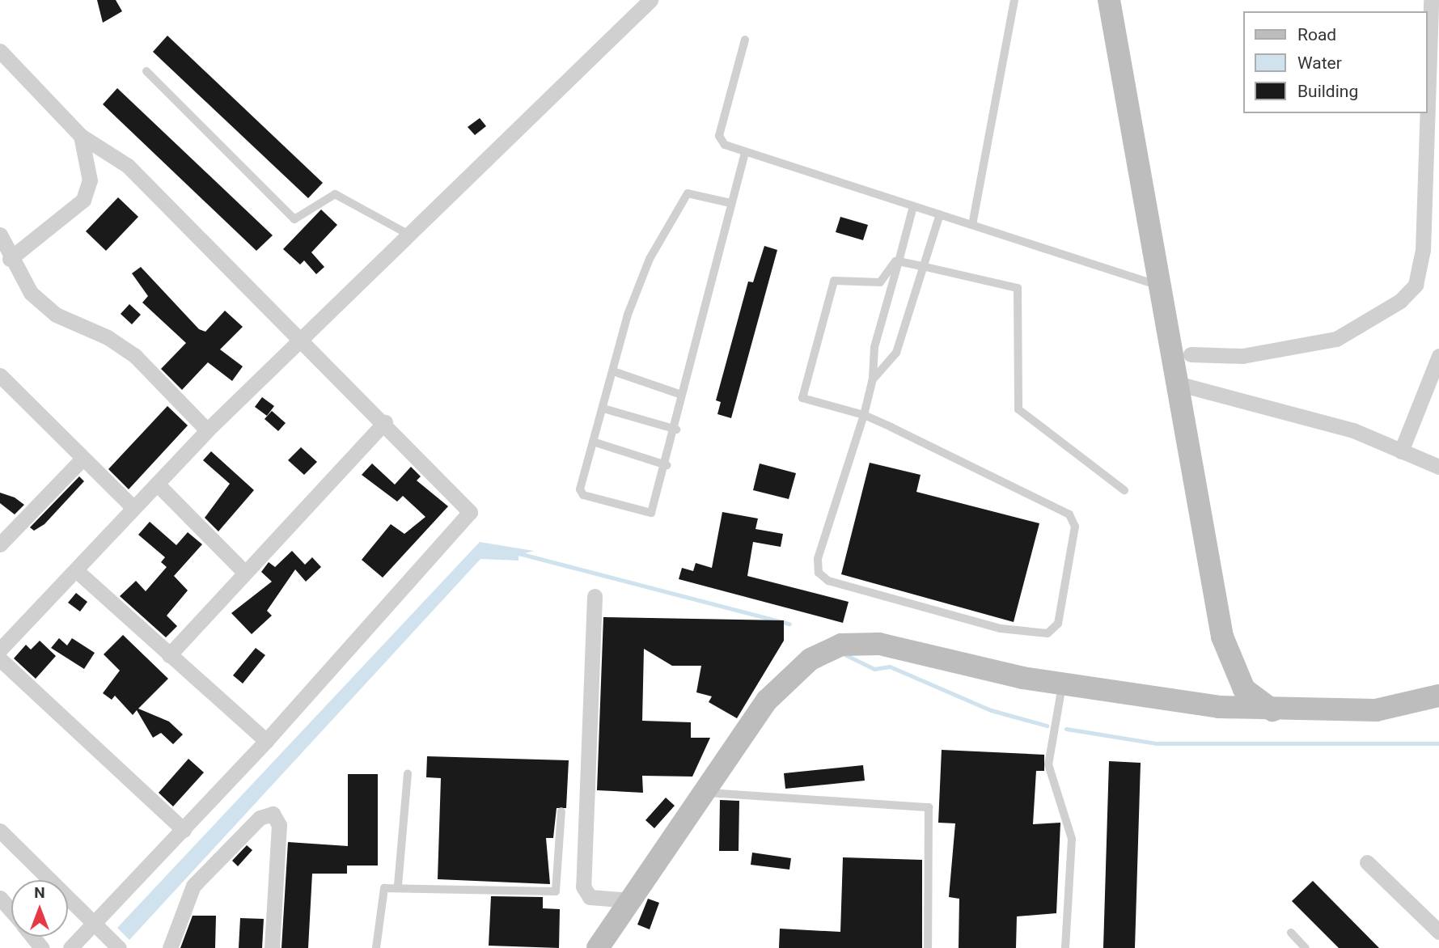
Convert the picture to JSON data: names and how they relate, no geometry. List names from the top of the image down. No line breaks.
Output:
{"legend":["Road","Water","Building"],"north":"top"}
